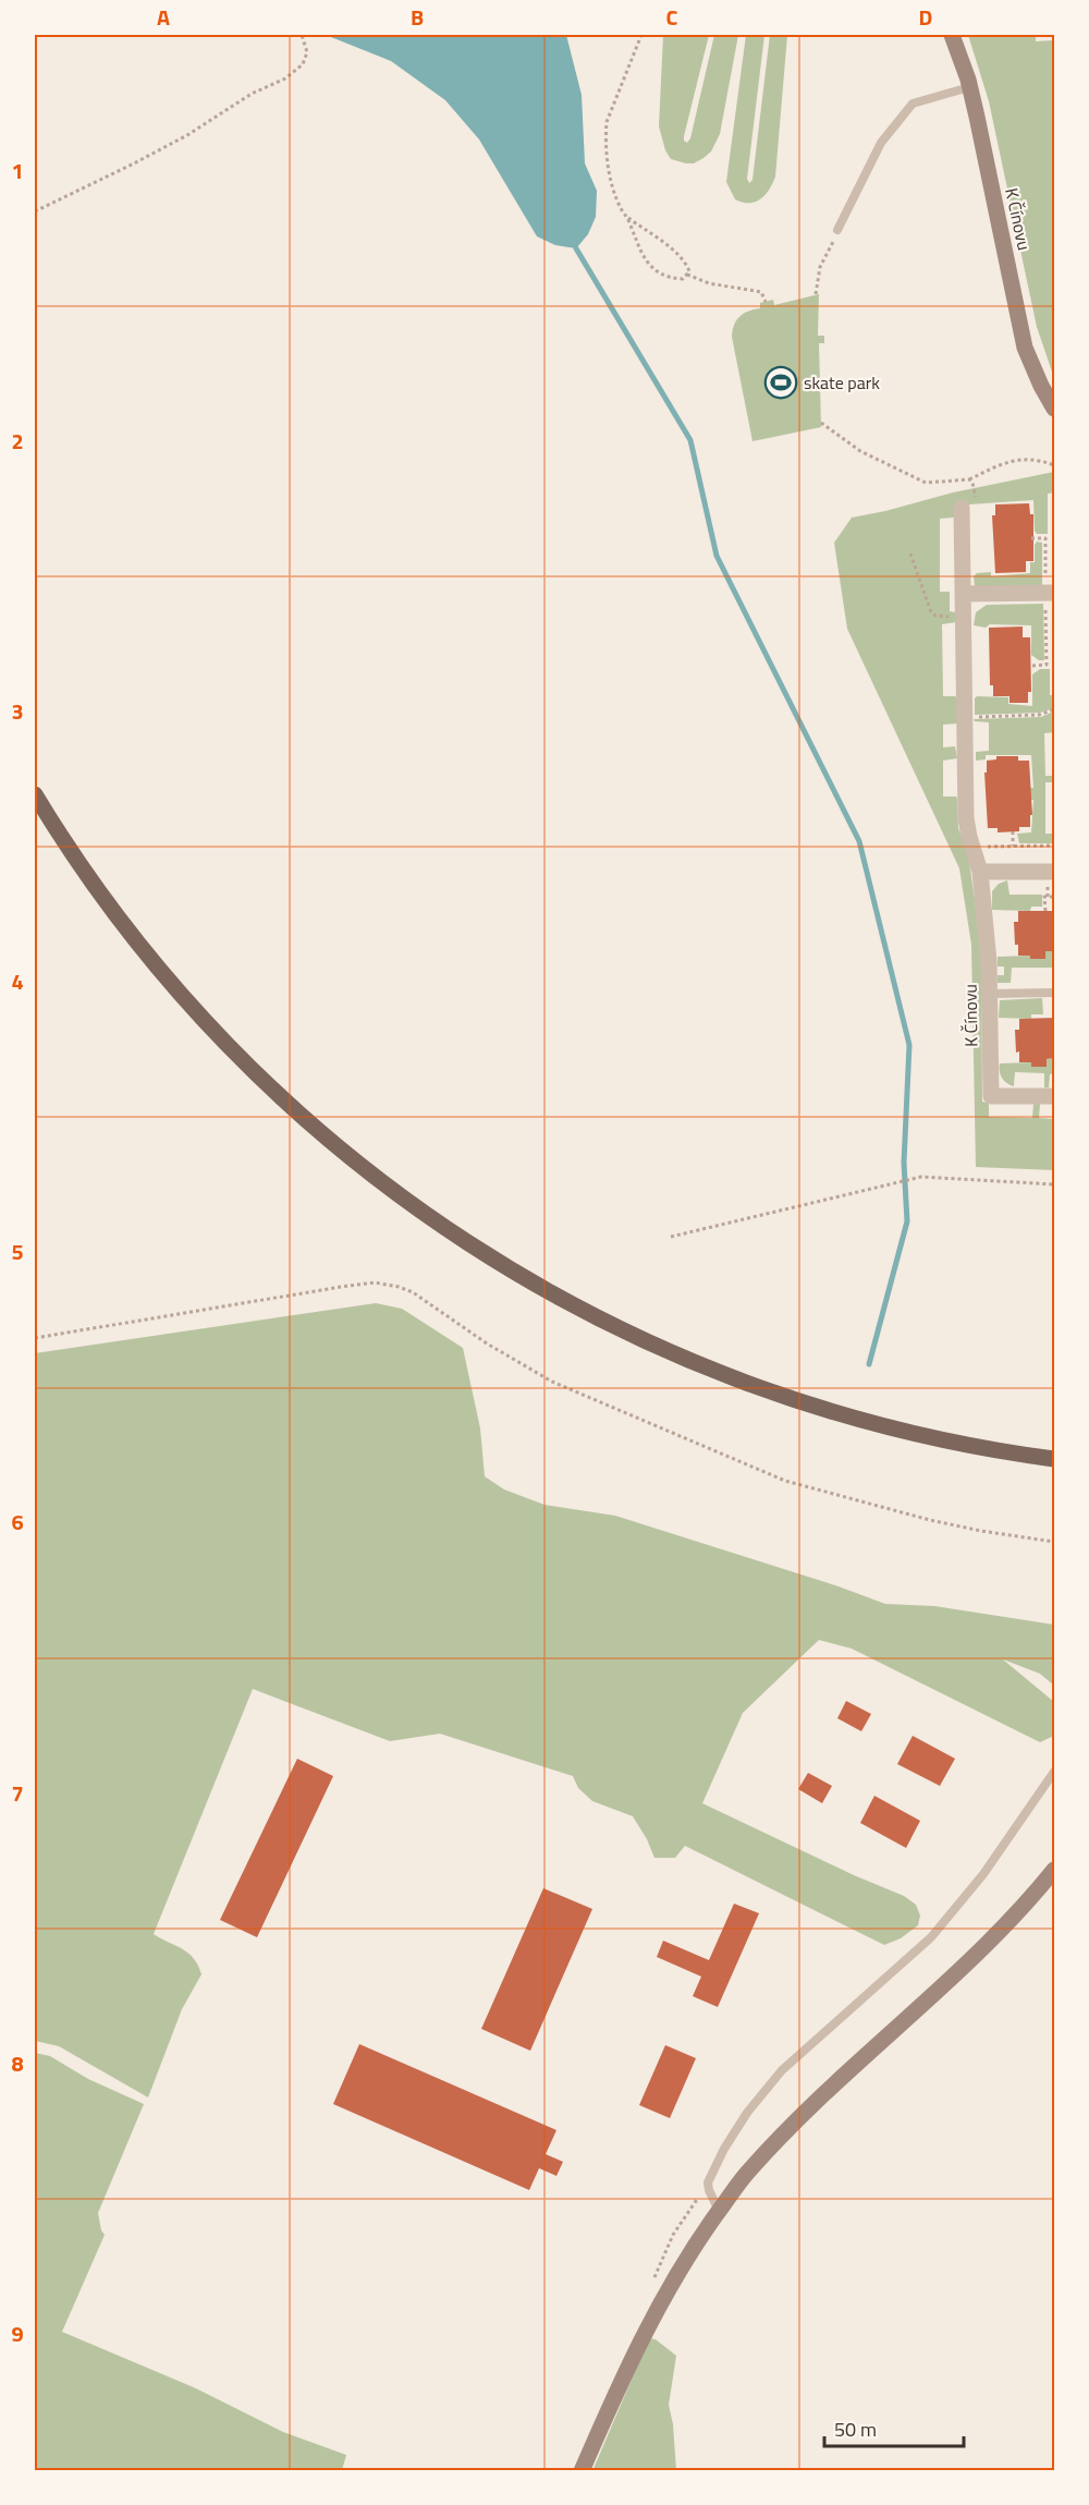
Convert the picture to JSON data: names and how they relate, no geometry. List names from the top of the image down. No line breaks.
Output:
{"streets":{"street":["K Čínovu"]},"places":{"sports":["skate park"]},"scale_bar":"50 m","grid":{"columns":["A","B","C","D"],"rows":["1","2","3","4","5","6","7","8","9"]}}
